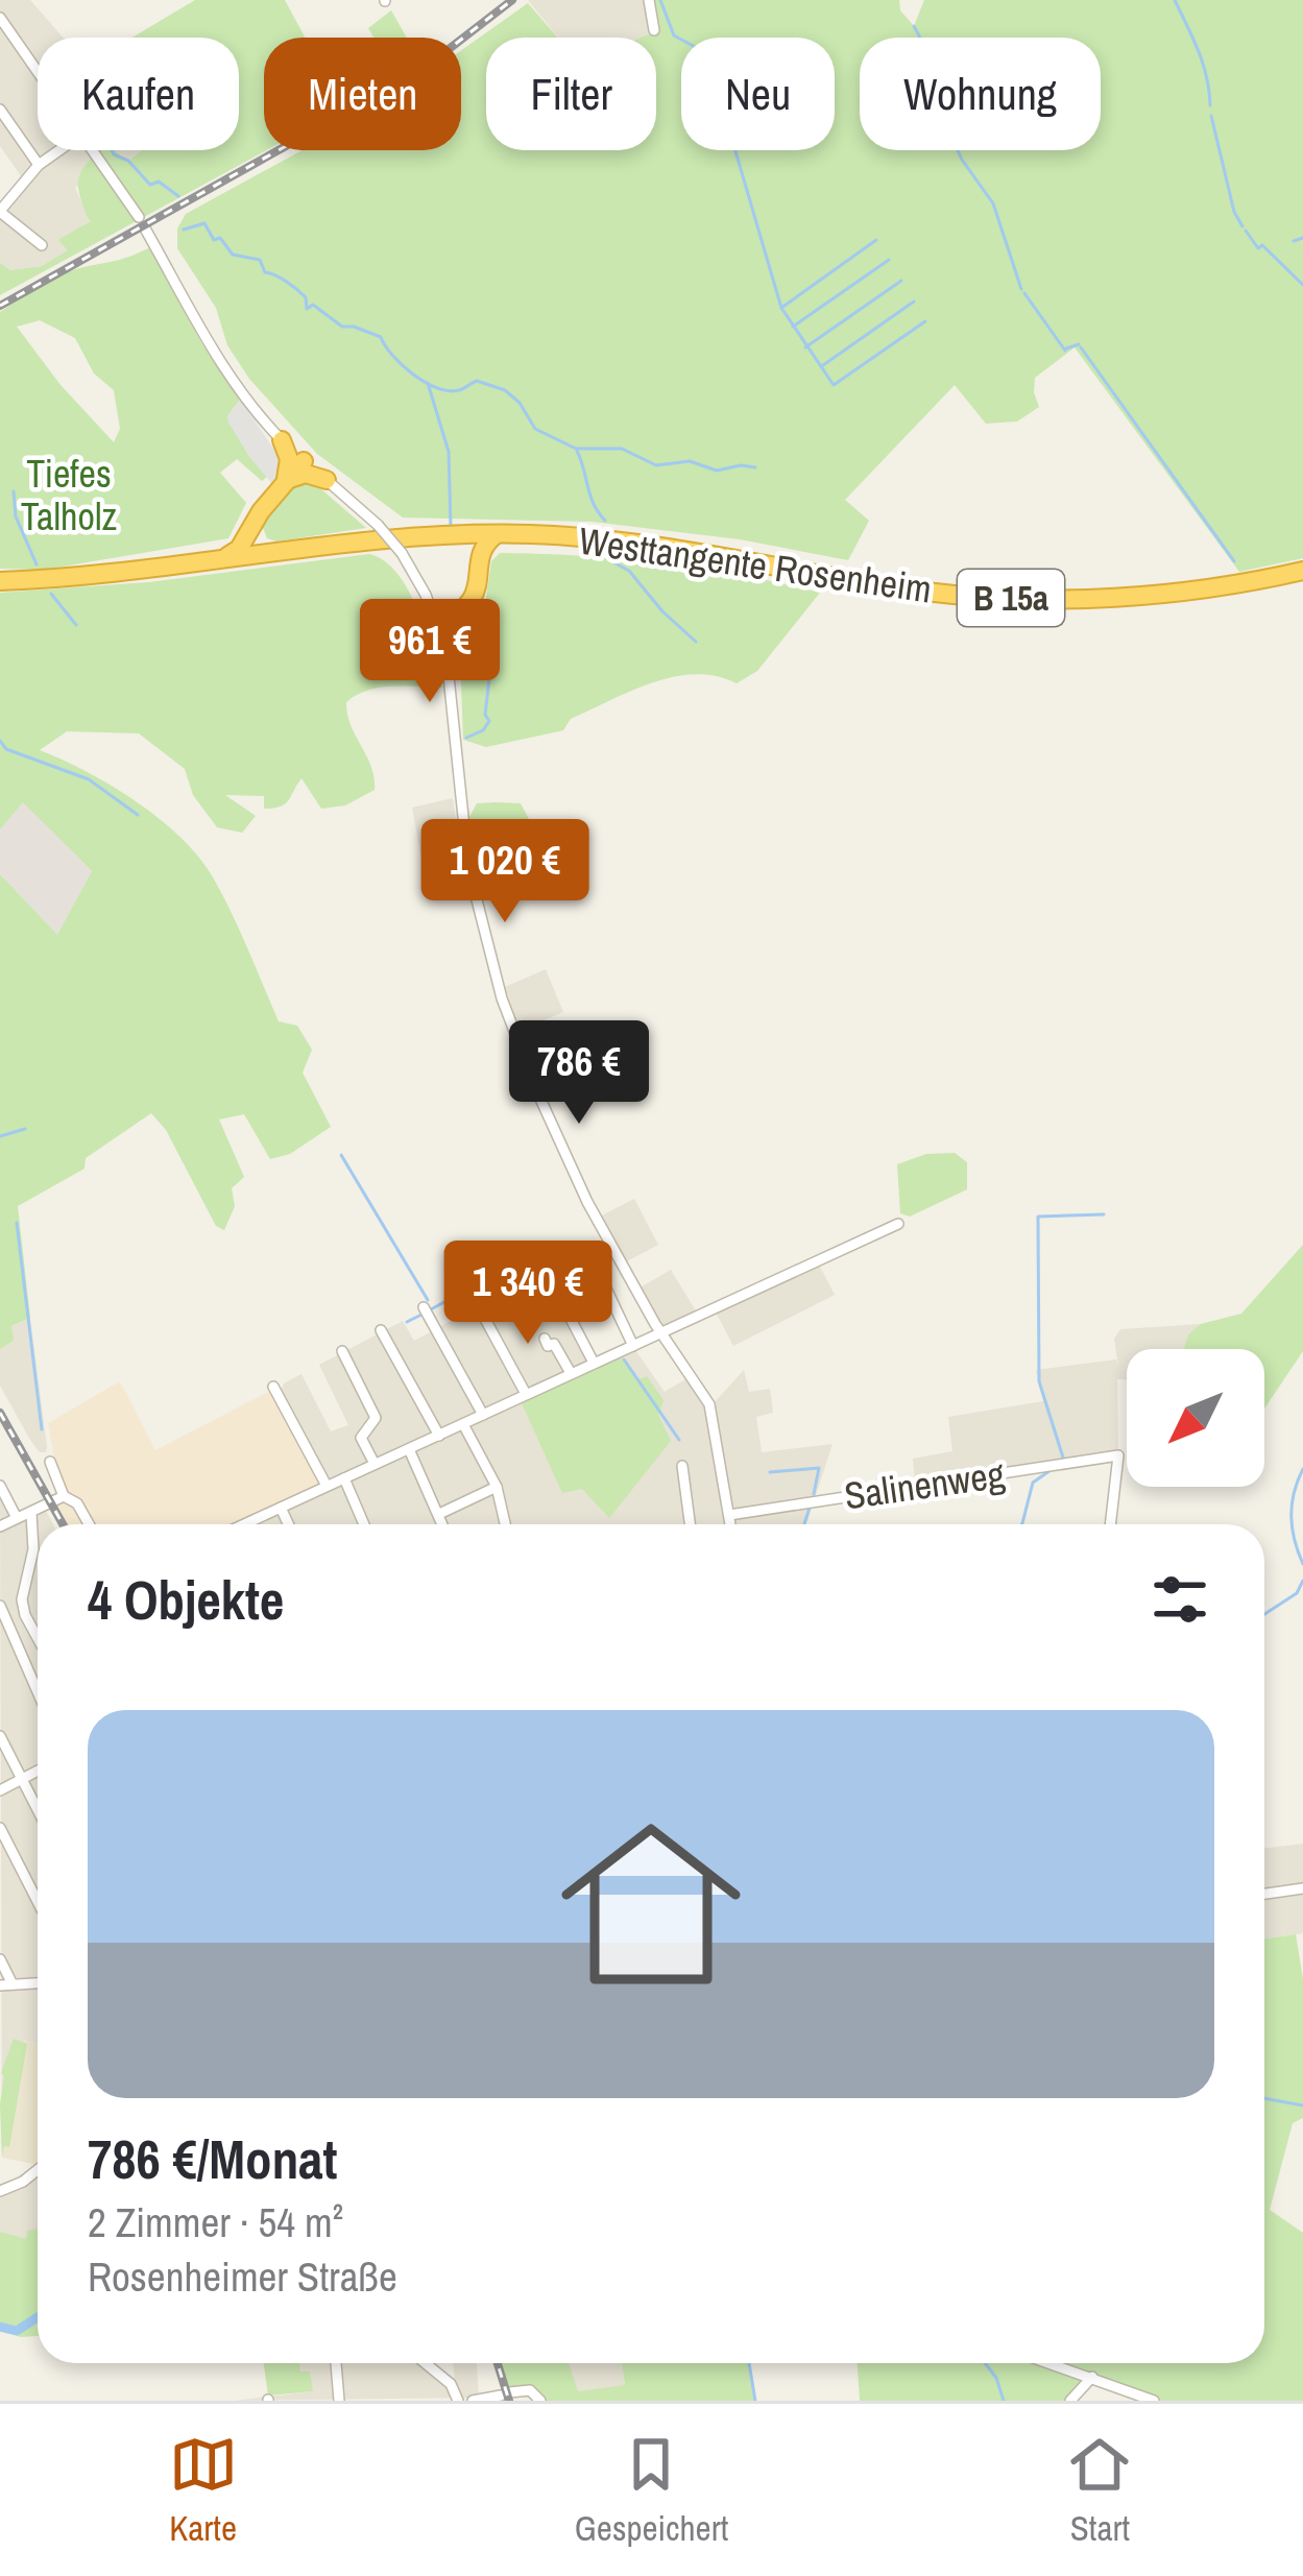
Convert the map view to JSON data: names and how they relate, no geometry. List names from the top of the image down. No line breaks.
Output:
{"streets":{"highway":["Westtangente Rosenheim","B 15a"],"street":["Salinenweg"]},"crossings":[["Westtangente Rosenheim","B 15a"]],"parks":["Tiefes Talholz"],"north":"bottom left","page":{"chip":["Kaufen","Mieten","Filter","Neu","Wohnung"],"price":["961 €","1 020 €","786 €","1 340 €"],"heading":"4 Objekte","list":[{"name":"786 €/Monat","note":"2 Zimmer · 54 m² · Rosenheimer Straße"}],"tabs":["Karte","Gespeichert","Start"]}}
